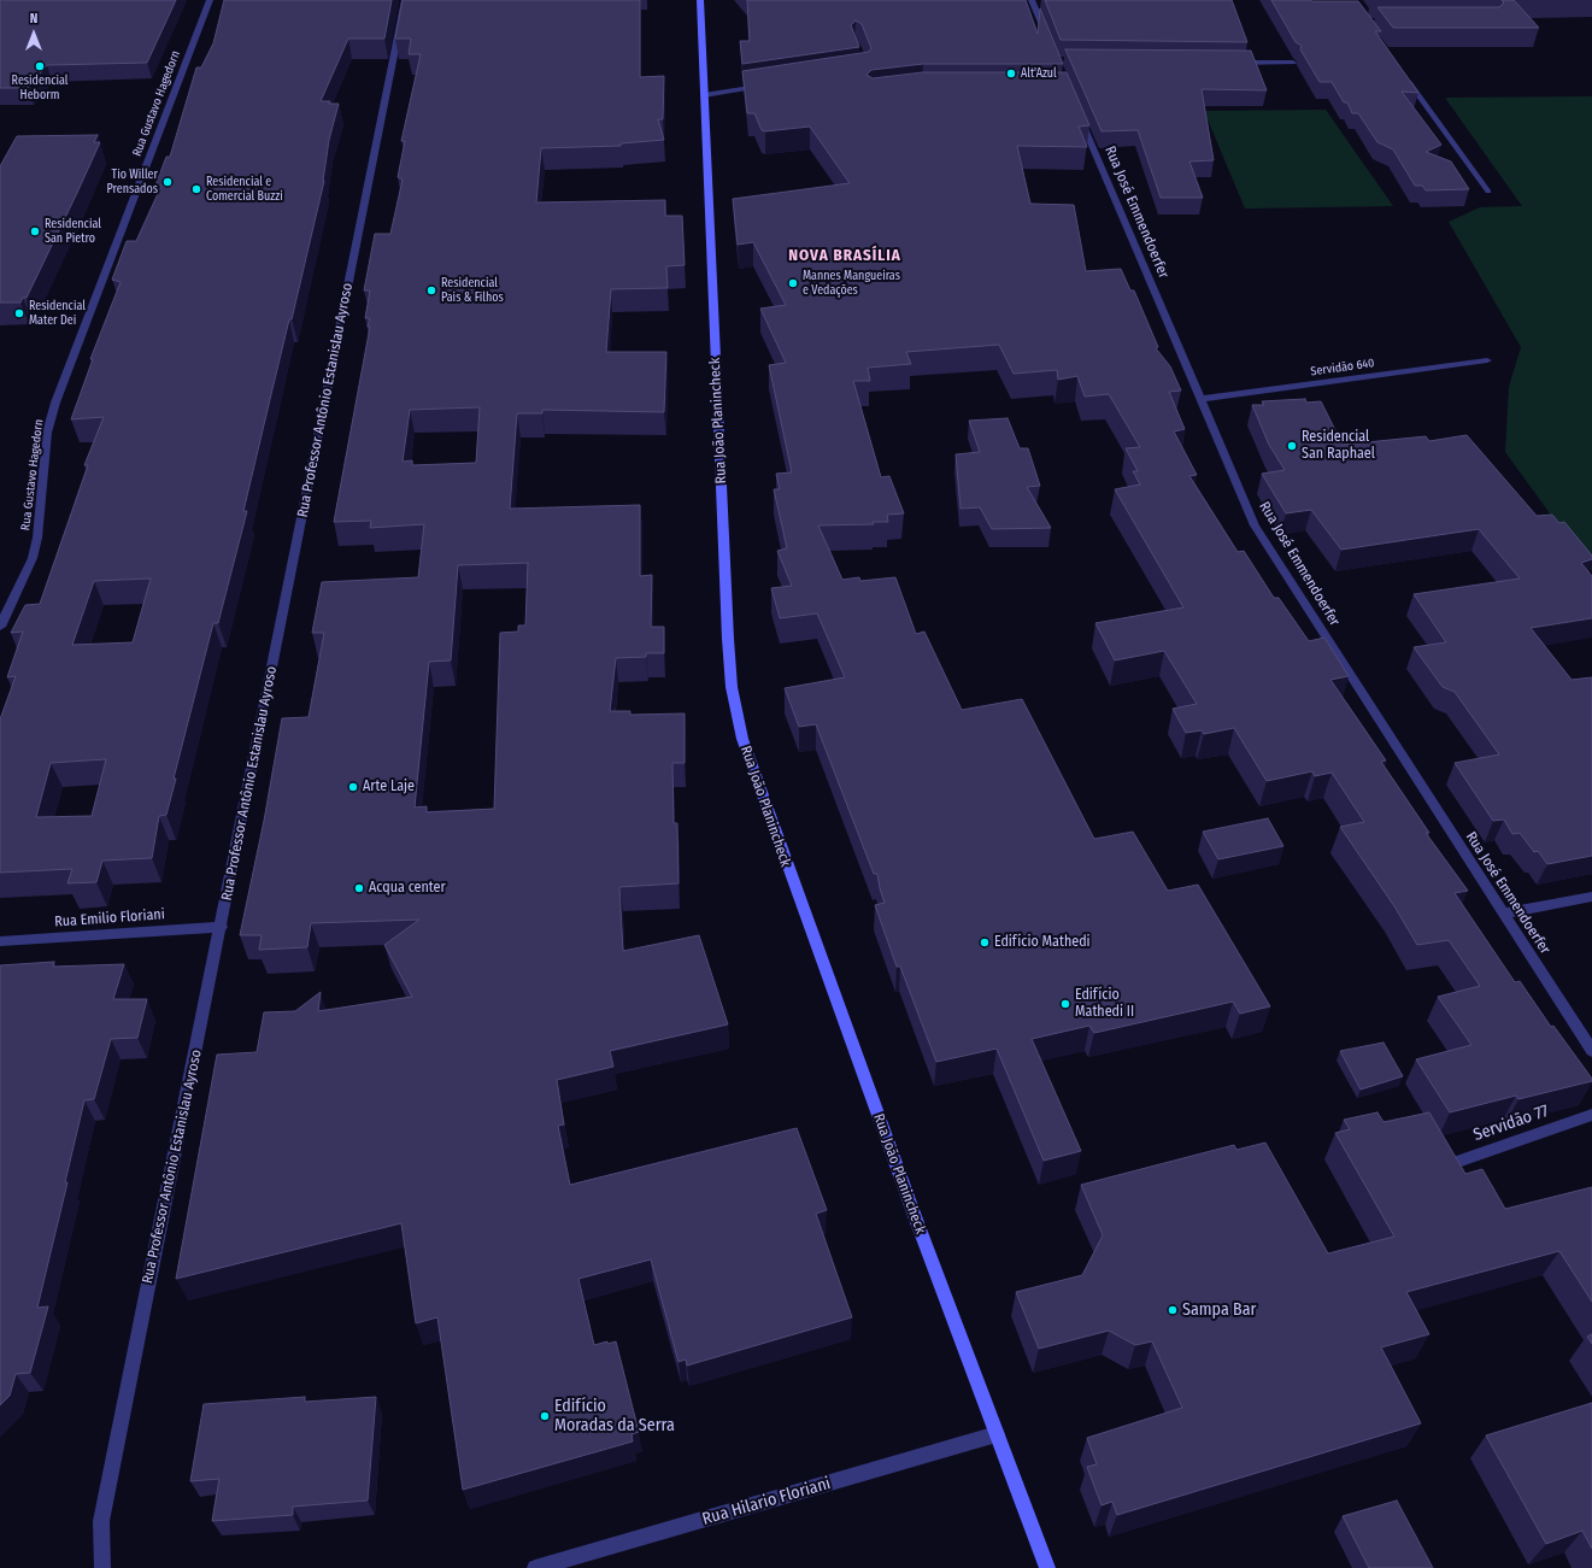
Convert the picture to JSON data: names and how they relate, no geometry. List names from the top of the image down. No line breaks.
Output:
{"streets":{"main road":["Rua João Planincheck"],"street":["Rua Gustavo Hagedorn","Rua José Emmendoerfer","Servidão 640","Rua Professor Antônio Estanislau Ayroso","Rua Emilio Floriani","Servidão 77","Rua Hilario Floriani"]},"crossings":[["Rua José Emmendoerfer","Servidão 640"],["Rua Professor Antônio Estanislau Ayroso","Rua Emilio Floriani"],["Rua João Planincheck","Rua Hilario Floriani"]],"districts":["NOVA BRASÍLIA"],"places":["Residencial Heborm","Alt'Azul","Tio Willer Prensados","Residencial e Comercial Buzzi","Residencial San Pietro","Mannes Mangueiras e Vedações","Residencial Pais & Filhos","Residencial Mater Dei","Residencial San Raphael","Arte Laje","Acqua center","Edifício Mathedi","Edifício Mathedi II","Sampa Bar","Edifício Moradas da Serra"],"north":"top"}
